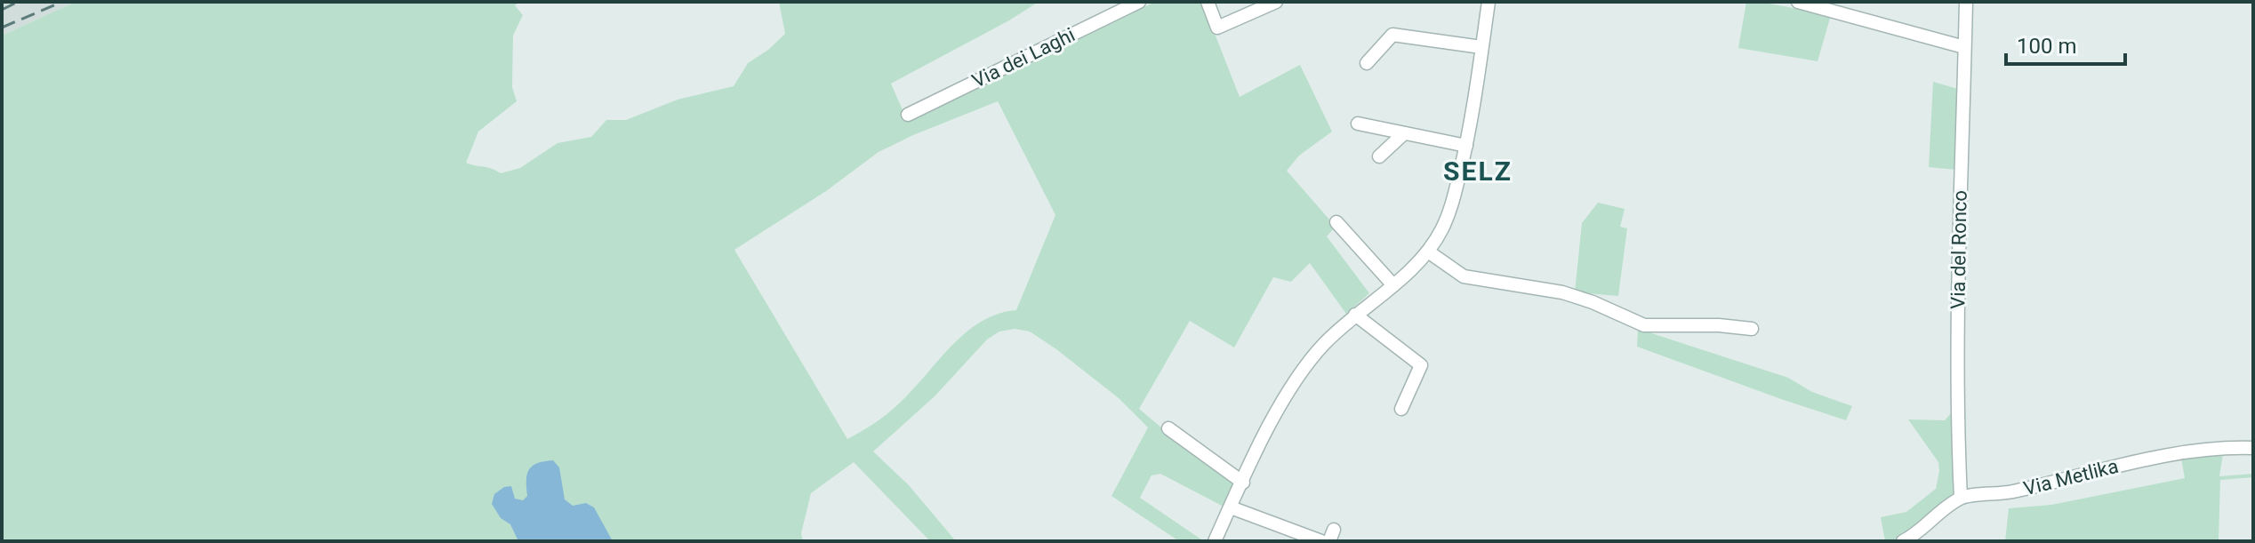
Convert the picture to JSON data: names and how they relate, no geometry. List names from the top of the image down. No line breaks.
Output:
{"streets":{"street":["Via dei Laghi","Via del Ronco","Via Metlika"]},"crossings":[["Via del Ronco","Via Metlika"]],"districts":["SELZ"],"scale_bar":"100 m"}
